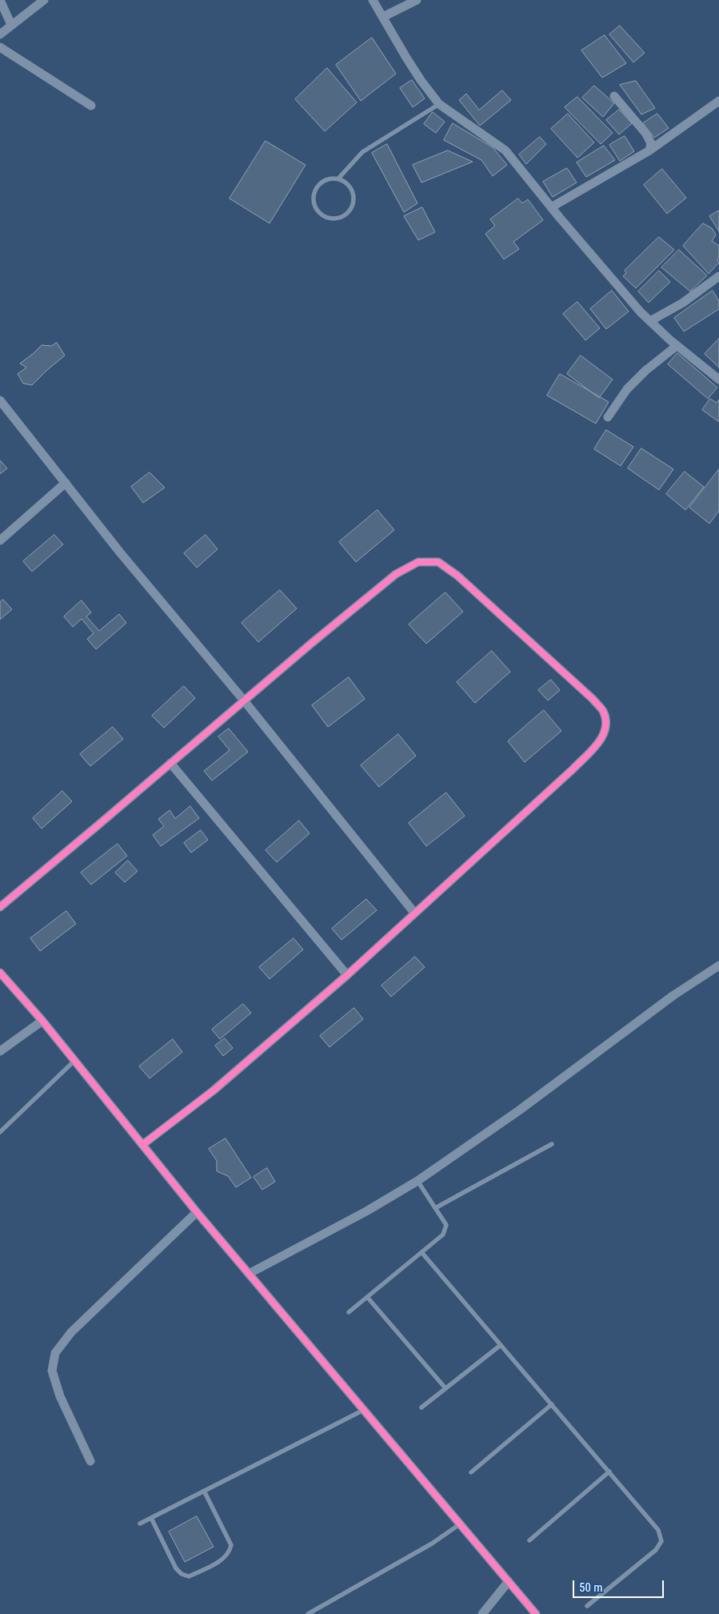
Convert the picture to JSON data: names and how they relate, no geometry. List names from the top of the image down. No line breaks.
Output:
{"scale_bar":"50 m"}
